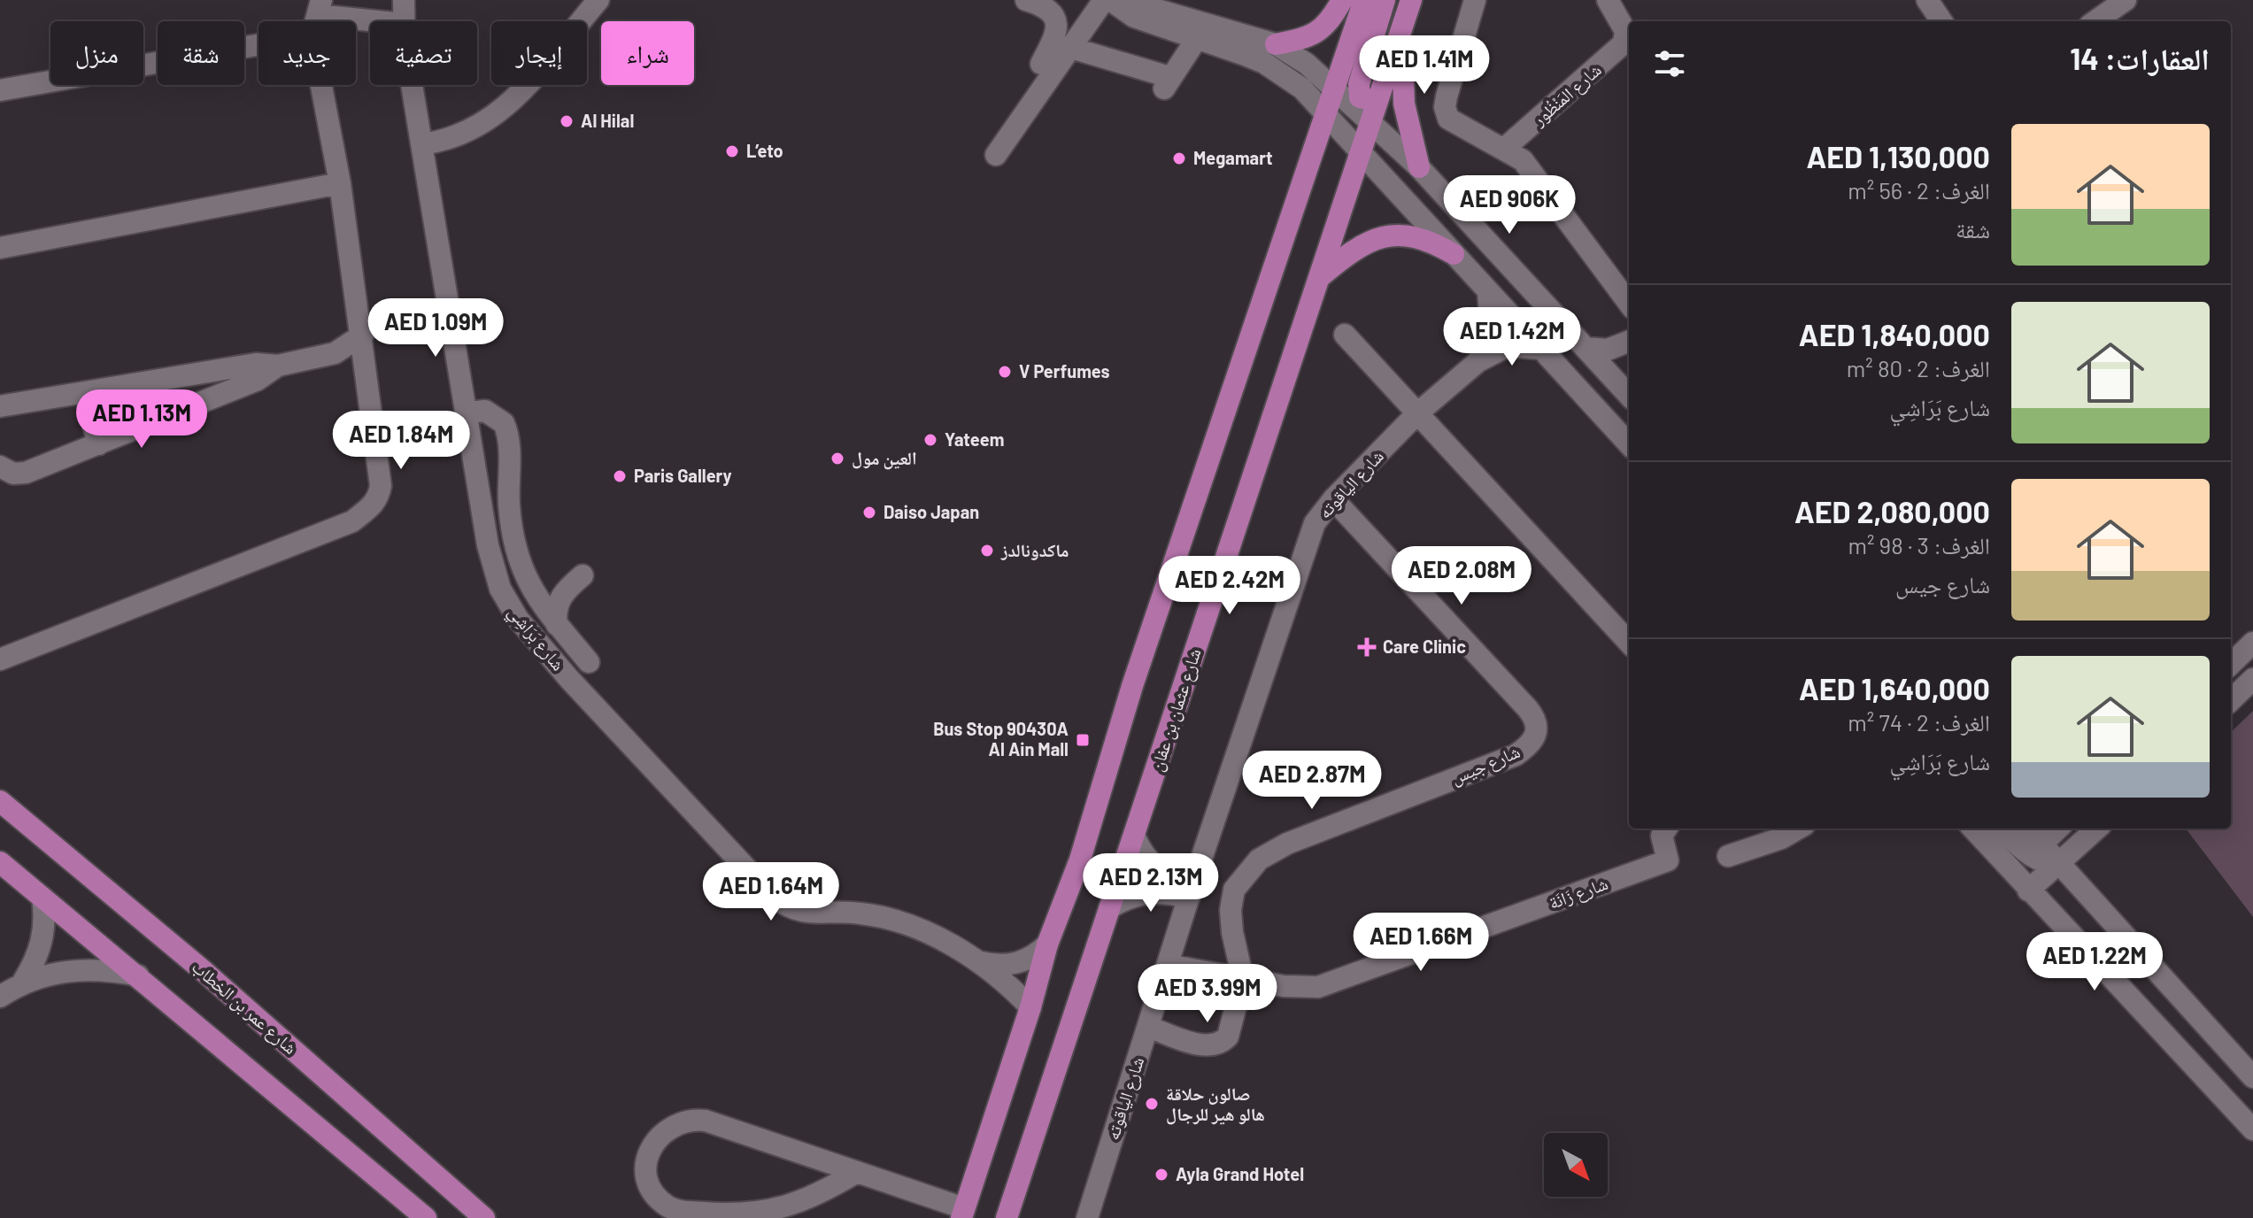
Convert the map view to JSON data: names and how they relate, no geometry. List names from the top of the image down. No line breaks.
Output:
{"streets":{"main road":["شارع عثمان بن عفان","شارع عمر بن الخطاب"],"street":["شارع المَنْظُور","شارع الياقوته","شارع بَرَاشِي","شارع جيس","شارع زَانَة"]},"crossings":[["شارع الياقوته","شارع جيس"],["شارع الياقوته","شارع زَانَة"],["شارع جيس","شارع زَانَة"]],"places":{"other":["Al Hilal","L’eto","Megamart","V Perfumes","Yateem","العين مول","Paris Gallery","Daiso Japan","ماكدونالدز","صالون حلاقة هالو هير للرجال","Ayla Grand Hotel"],"health":["Care Clinic"],"transit":["Bus Stop 90430A Al Ain Mall"]},"north":"bottom right","page":{"chip":["شراء","إيجار","تصفية","جديد","شقة","منزل"],"heading":"العقارات: 14","price":["AED 1.41M","AED 906K","AED 1.09M","AED 1.42M","AED 1.13M","AED 1.84M","AED 2.08M","AED 2.42M","AED 2.87M","AED 2.13M","AED 1.64M","AED 1.66M","AED 1.22M","AED 3.99M"],"list":[{"name":"AED 1,130,000","note":"الغرف: 2 · 56 m² · شقة"},{"name":"AED 1,840,000","note":"الغرف: 2 · 80 m² · شارع بَرَاشِي"},{"name":"AED 2,080,000","note":"الغرف: 3 · 98 m² · شارع جيس"},{"name":"AED 1,640,000","note":"الغرف: 2 · 74 m² · شارع بَرَاشِي"}]}}
